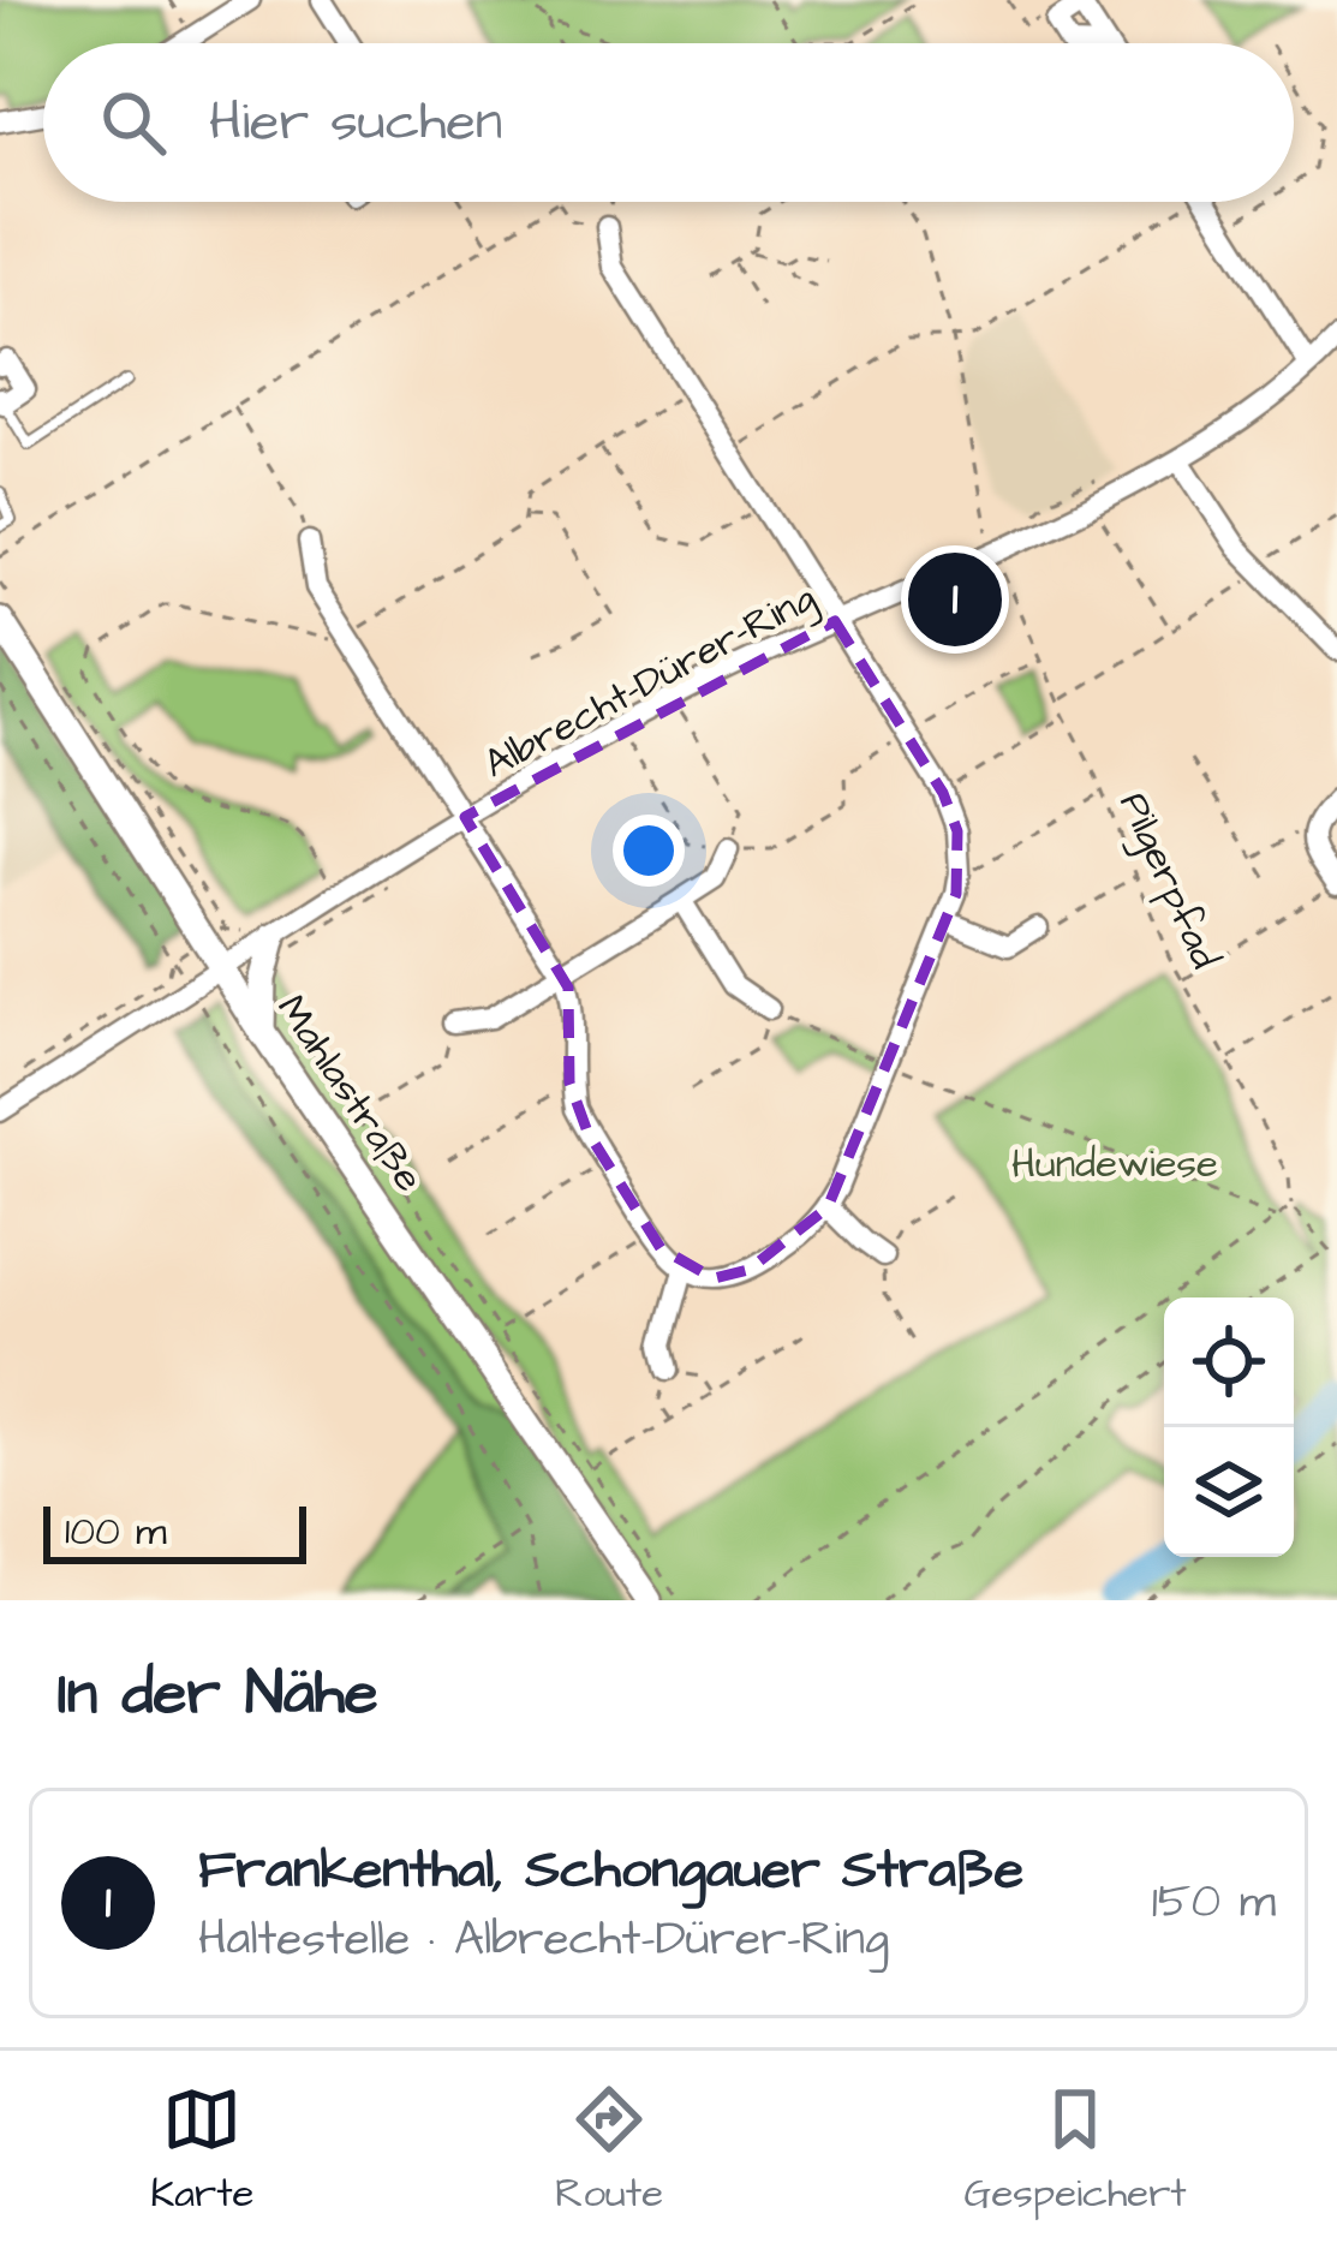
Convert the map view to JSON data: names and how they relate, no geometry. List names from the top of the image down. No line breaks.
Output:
{"streets":{"street":["Albrecht-Dürer-Ring","Mahlastraße"],"path":["Pilgerpfad"]},"crossings":[["Albrecht-Dürer-Ring","Mahlastraße"]],"parks":["Hundewiese"],"scale_bar":"100 m","page":{"search":"Hier suchen","pins":"1","scale":"100 m","heading":"In der Nähe","list":[{"mark":"1","name":"Frankenthal, Schongauer Straße","note":"Haltestelle · Albrecht-Dürer-Ring","value":"150 m"}],"nav":["Karte","Route","Gespeichert"]}}
